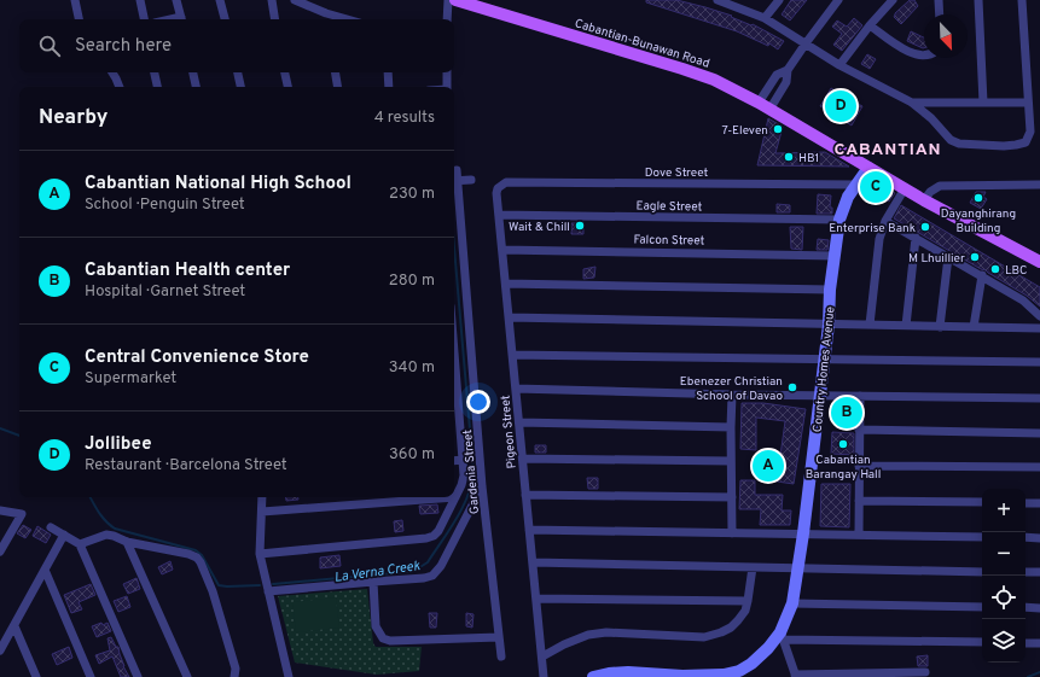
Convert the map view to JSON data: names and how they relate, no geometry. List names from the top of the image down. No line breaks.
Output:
{"streets":{"main road":["Cabantian-Bunawan Road","Country Homes Avenue"],"street":["Dove Street","Eagle Street","Falcon Street","Pigeon Street","Gardenia Street"]},"crossings":[["Cabantian-Bunawan Road","Country Homes Avenue"],["Dove Street","Country Homes Avenue"],["Dove Street","Pigeon Street"],["Eagle Street","Country Homes Avenue"],["Eagle Street","Pigeon Street"],["Falcon Street","Country Homes Avenue"],["Falcon Street","Pigeon Street"]],"districts":["CABANTIAN"],"water":["La Verna Creek"],"places":["7-Eleven","HB1","Dayanghirang Building","Wait & Chill","Enterprise Bank","M Lhuillier","LBC","Ebenezer Christian School of Davao","Cabantian Barangay Hall"],"north":"bottom right","page":{"search":"Search here","heading":["Nearby","4 results"],"pins":["D","C","B","A"],"list":[{"mark":"A","name":"Cabantian National High School","note":"School · Penguin Street","value":"230 m"},{"mark":"B","name":"Cabantian Health center","note":"Hospital · Garnet Street","value":"280 m"},{"mark":"C","name":"Central Convenience Store","note":"Supermarket","value":"340 m"},{"mark":"D","name":"Jollibee","note":"Restaurant · Barcelona Street","value":"360 m"}],"map_buttons":["+","−"]}}
